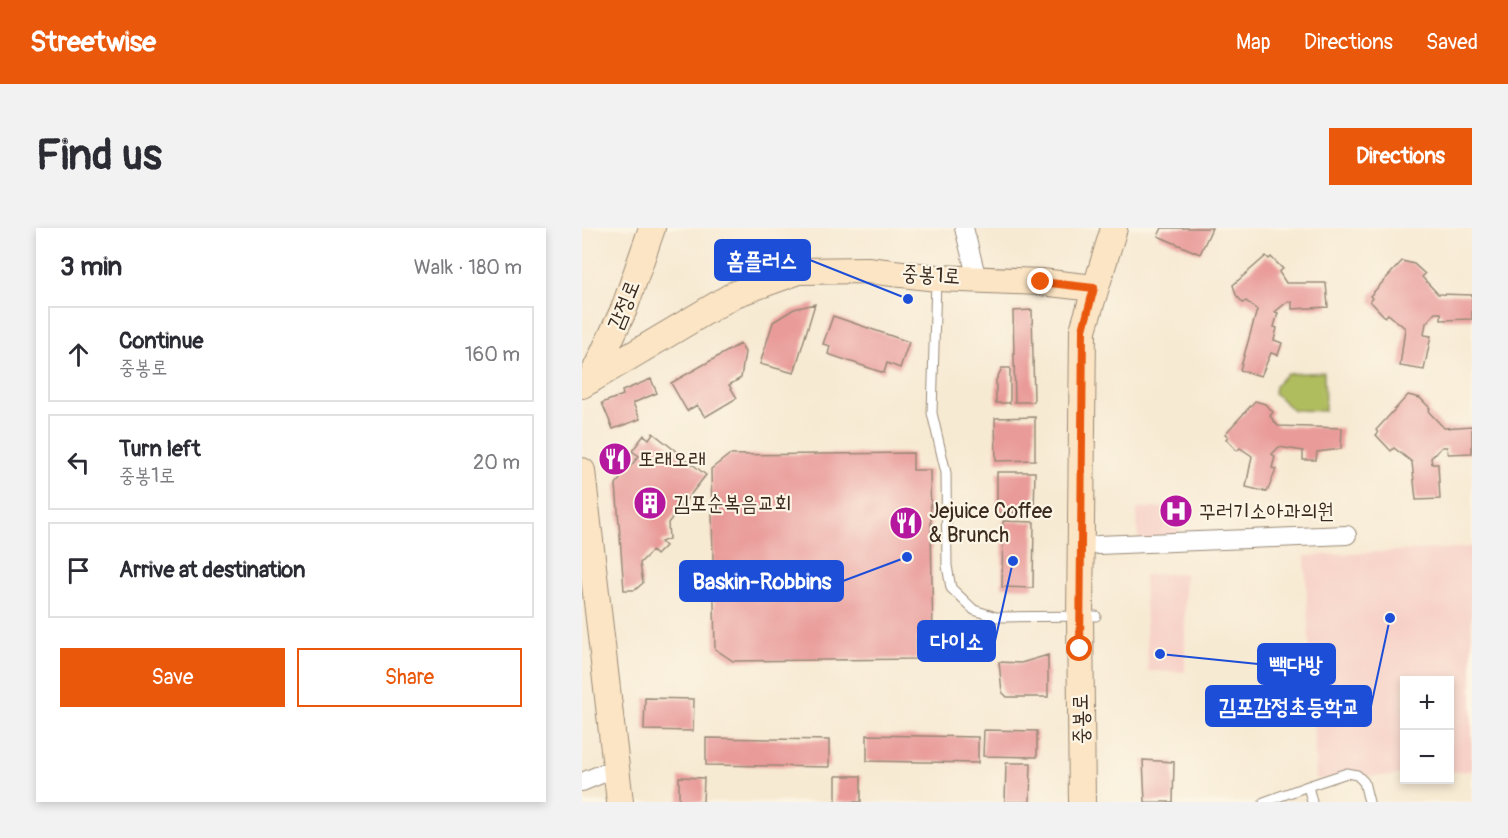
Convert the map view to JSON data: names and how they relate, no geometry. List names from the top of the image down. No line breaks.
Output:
{"streets":{"street":["중봉1로","감정로","중봉로"]},"crossings":[["중봉1로","감정로"],["중봉1로","중봉로"]],"places":{"other":["홈플러스","Baskin-Robbins","다이소","김포감정초등학교","빽다방"],"restaurant":["또래오래","Jejuice Coffee & Brunch"],"building":["김포순복음교회"],"hospital":["꾸러기소아과의원"]},"page":{"header":"Streetwise","nav":["Map","Directions","Saved"],"buttons":["Directions",["Save","Share"]],"title":"Find us","heading":["3 min","Walk · 180 m"],"list":[["Continue","중봉로","160 m"],["Turn left","중봉1로","20 m"],"Arrive at destination"],"map_buttons":["+","−"]}}
